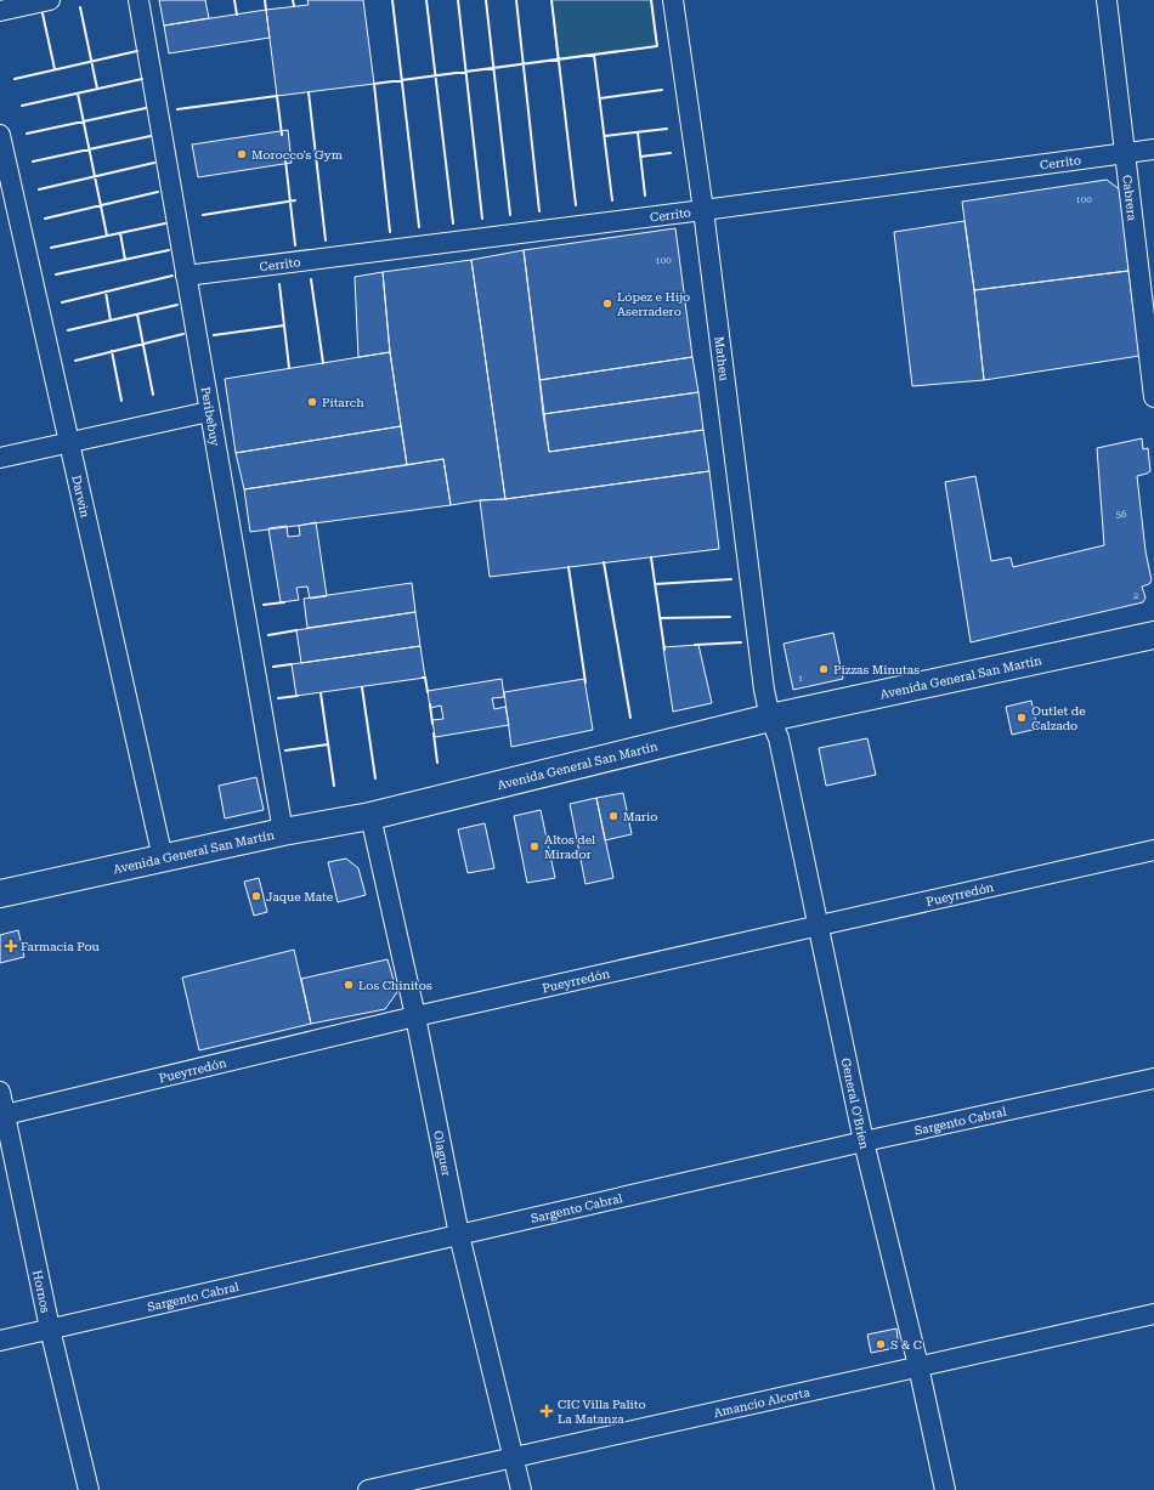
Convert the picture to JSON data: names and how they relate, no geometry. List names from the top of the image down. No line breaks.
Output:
{"streets":{"main road":["Avenida General San Martín"],"street":["Cerrito","Cabrera","Matheu","Peribebuy","Darwin","Pueyrredón","General O'Brien","Sargento Cabral","Olaguer","Hornos","Amancio Alcorta"]},"crossings":[["Cerrito","Cabrera"],["Cerrito","Matheu"],["Cerrito","Peribebuy"],["Matheu","Avenida General San Martín"],["Matheu","General O'Brien"],["Peribebuy","Avenida General San Martín"],["Darwin","Avenida General San Martín"],["Avenida General San Martín","General O'Brien"],["Avenida General San Martín","Olaguer"],["Pueyrredón","General O'Brien"],["Pueyrredón","Olaguer"],["Pueyrredón","Hornos"],["General O'Brien","Sargento Cabral"],["General O'Brien","Amancio Alcorta"],["Sargento Cabral","Olaguer"],["Sargento Cabral","Hornos"],["Olaguer","Amancio Alcorta"]],"places":{"other":["Morocco's Gym","López e Hijo Aserradero","Pitarch","Pizzas Minutas","Outlet de Calzado","Mario","Altos del Mirador","Jaque Mate","Los Chinitos","S & C"],"health":["Farmacia Pou","CIC Villa Palito La Matanza"]},"house_numbers":["100","100","56","2","1"]}
